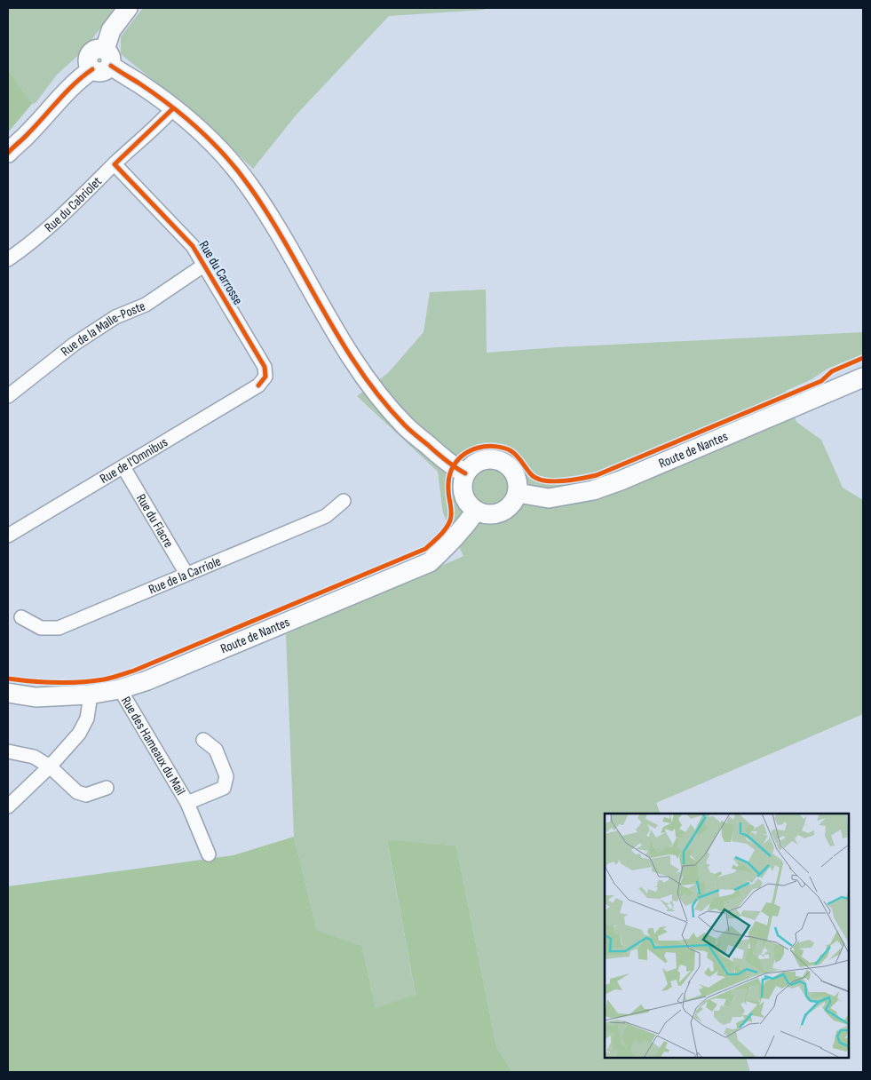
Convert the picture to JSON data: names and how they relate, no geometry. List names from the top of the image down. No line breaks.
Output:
{"streets":{"main road":["Route de Nantes"],"street":["Rue du Cabriolet","Rue du Carrosse","Rue de la Malle-Poste","Rue de l'Omnibus","Rue du Fiacre","Rue de la Carriole","Rue des Hameaux du Mail"]},"crossings":[["Rue du Cabriolet","Rue du Carrosse"],["Rue du Carrosse","Rue de la Malle-Poste"],["Rue du Carrosse","Rue de l'Omnibus"],["Route de Nantes","Rue des Hameaux du Mail"],["Rue de l'Omnibus","Rue du Fiacre"],["Rue du Fiacre","Rue de la Carriole"]]}
